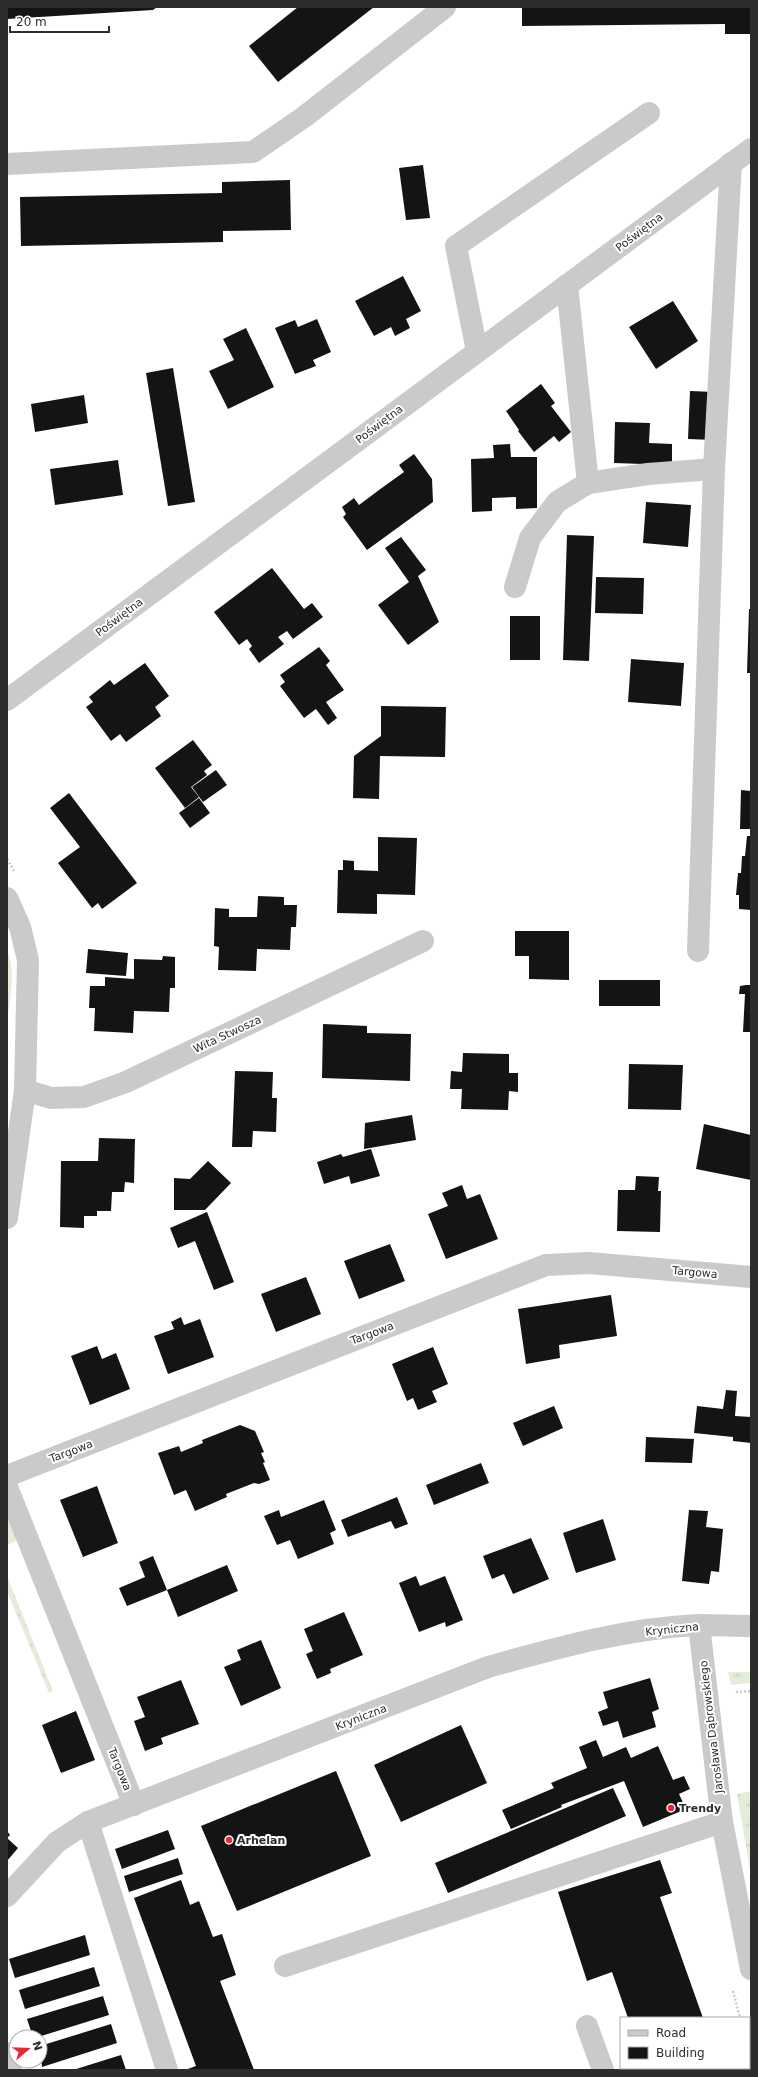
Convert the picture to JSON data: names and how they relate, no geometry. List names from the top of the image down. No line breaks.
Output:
{"streets":{"street":["Poświętna","Wita Stwosza","Targowa","Kryniczna","Jarosława Dąbrowskiego"]},"crossings":[["Targowa","Kryniczna"],["Kryniczna","Jarosława Dąbrowskiego"]],"places":["Trendy","Arhelan"],"legend":["Road","Building"],"scale_bar":"20 m","north":"right"}
